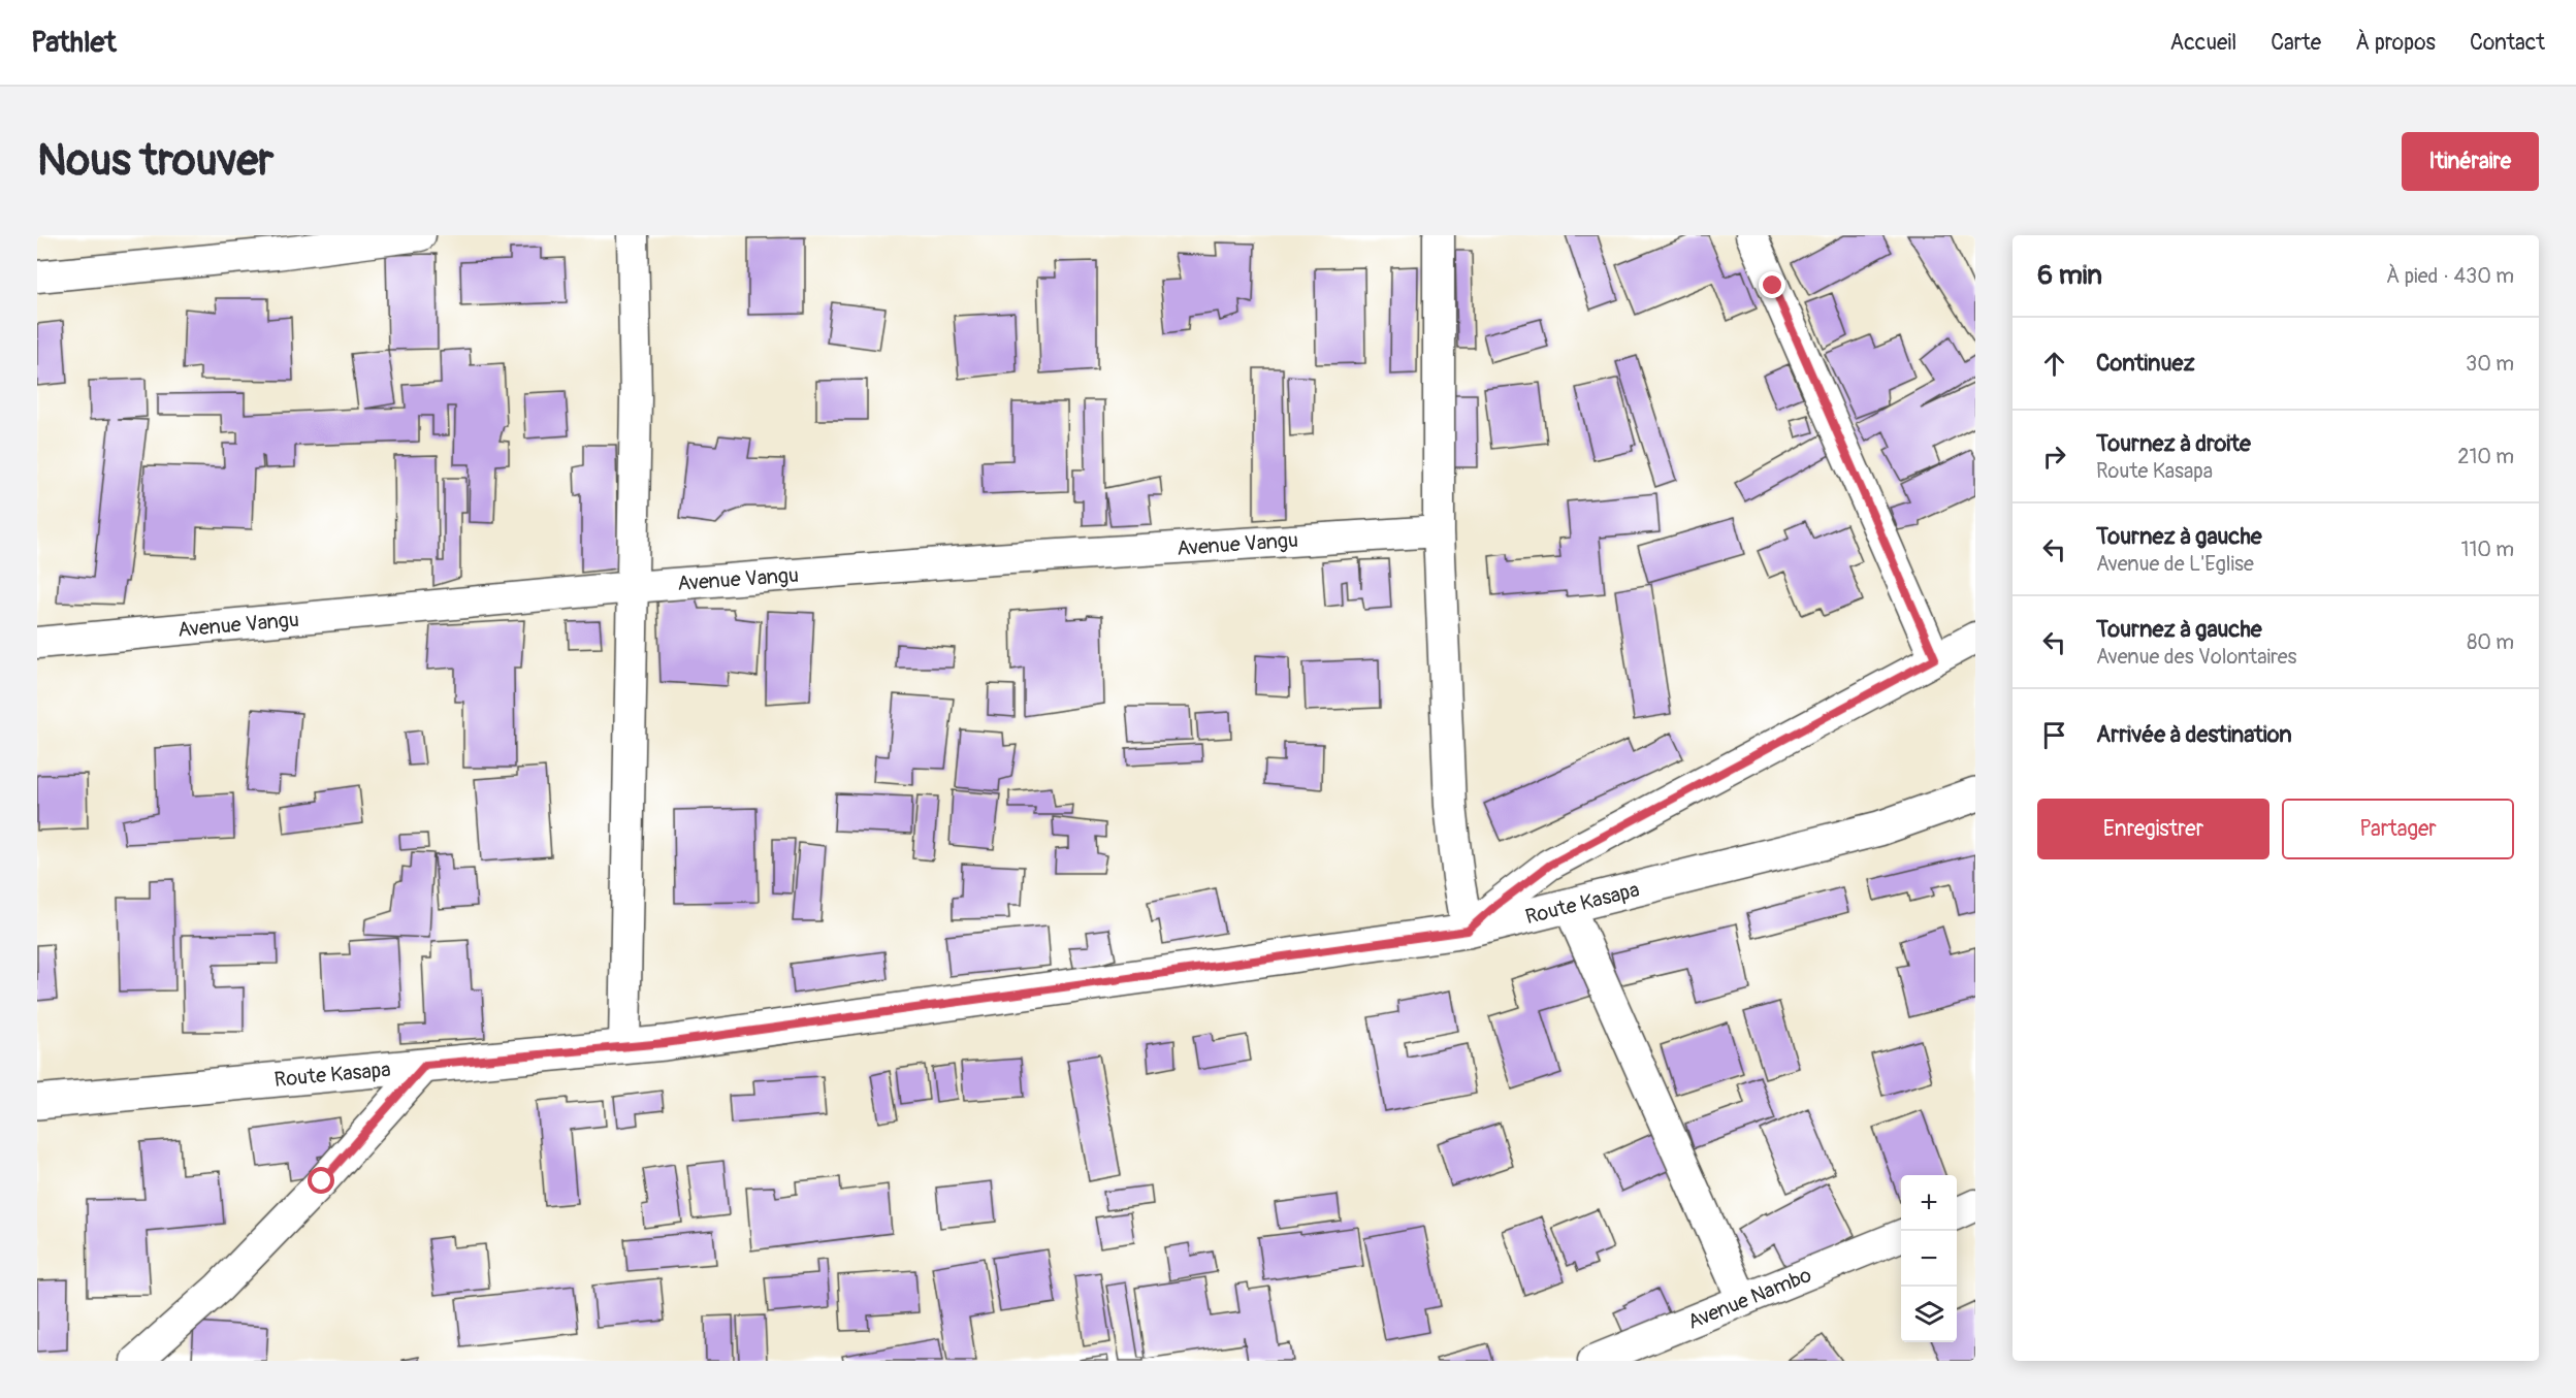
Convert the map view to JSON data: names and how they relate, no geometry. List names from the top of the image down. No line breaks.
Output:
{"streets":{"main road":["Route Kasapa"],"street":["Avenue Vangu","Avenue Nambo"]},"page":{"header":"Pathlet","nav":["Accueil","Carte","À propos","Contact"],"buttons":["Itinéraire",["Enregistrer","Partager"]],"title":"Nous trouver","heading":["6 min","À pied · 430 m"],"list":[["Continuez","30 m"],["Tournez à droite","Route Kasapa","210 m"],["Tournez à gauche","Avenue de L'Eglise","110 m"],["Tournez à gauche","Avenue des Volontaires","80 m"],"Arrivée à destination"],"map_buttons":["+","−"]}}
